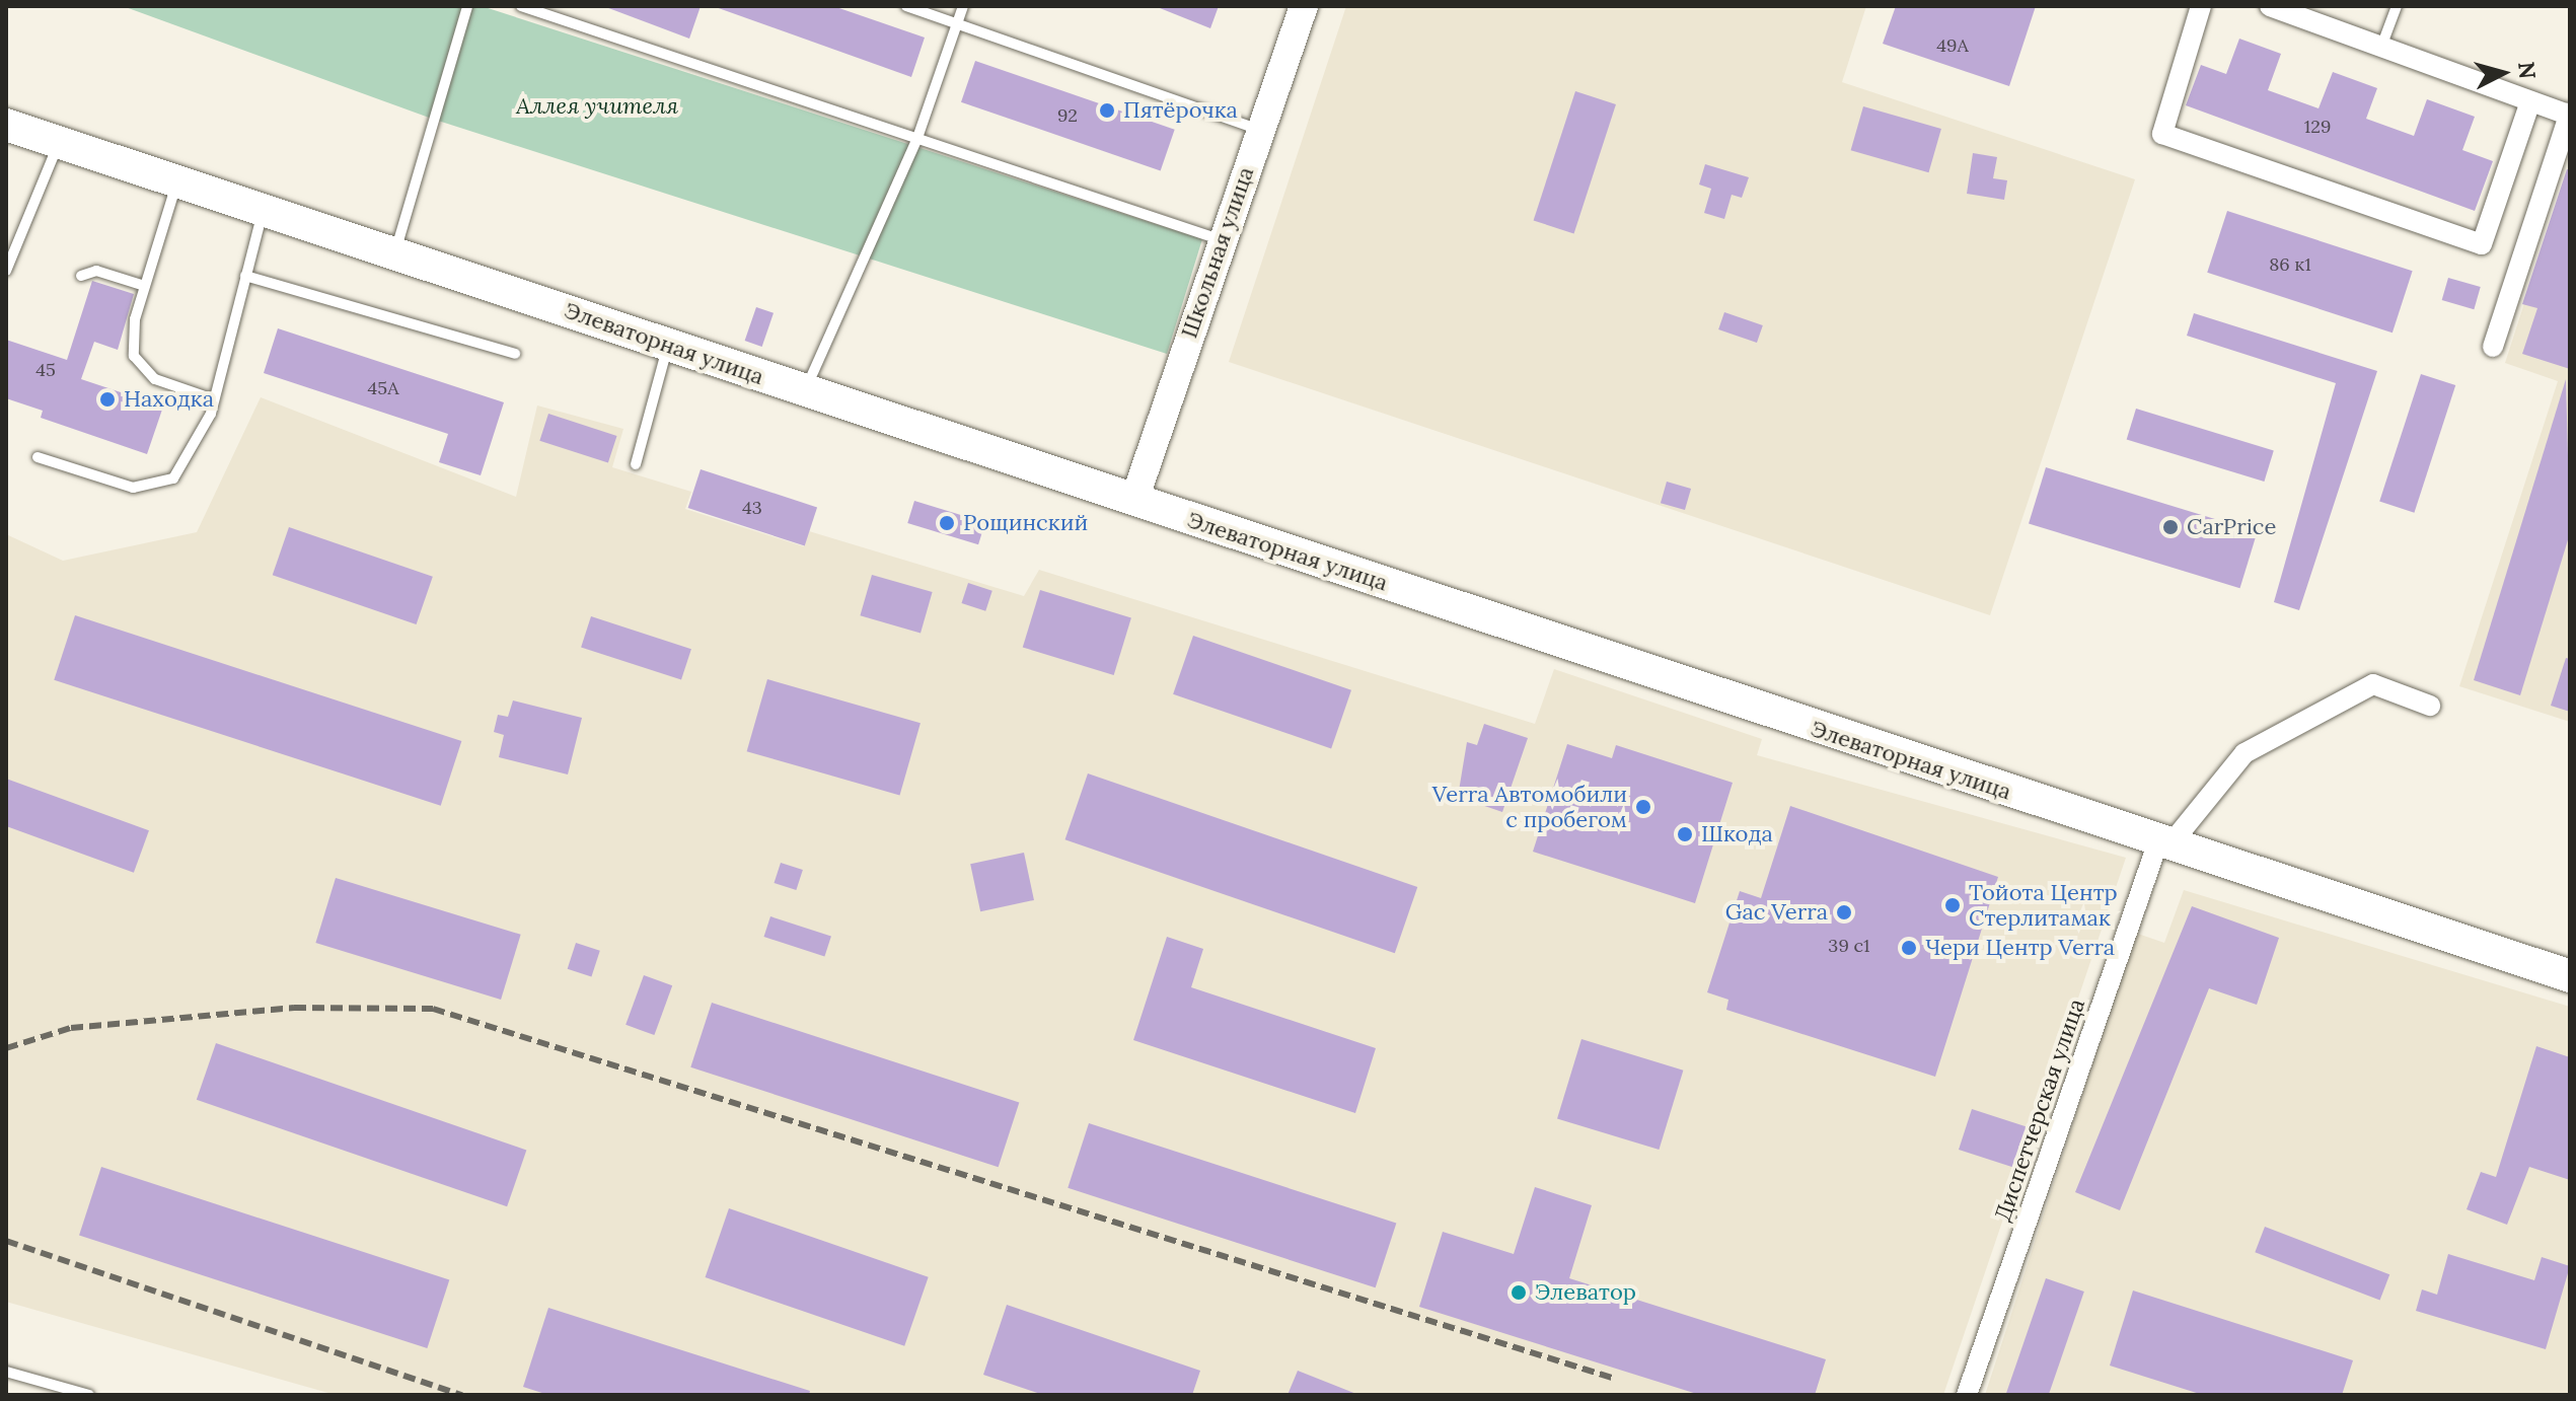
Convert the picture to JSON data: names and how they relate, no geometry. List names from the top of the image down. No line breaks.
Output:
{"streets":{"main road":["Элеваторная улица"],"street":["Школьная улица","Диспетчерская улица"]},"crossings":[["Школьная улица","Элеваторная улица"],["Элеваторная улица","Диспетчерская улица"]],"parks":["Аллея учителя"],"places":["Пятёрочка","Находка","Рощинский","CarPrice","Verra Автомобили с пробегом","Шкода","Тойота Центр Стерлитамак","Gac Verra","Чери Центр Verra","Элеватор"],"house_numbers":["49А","92","129","86 к1","45","45А","43","39 с1"],"north":"right"}
